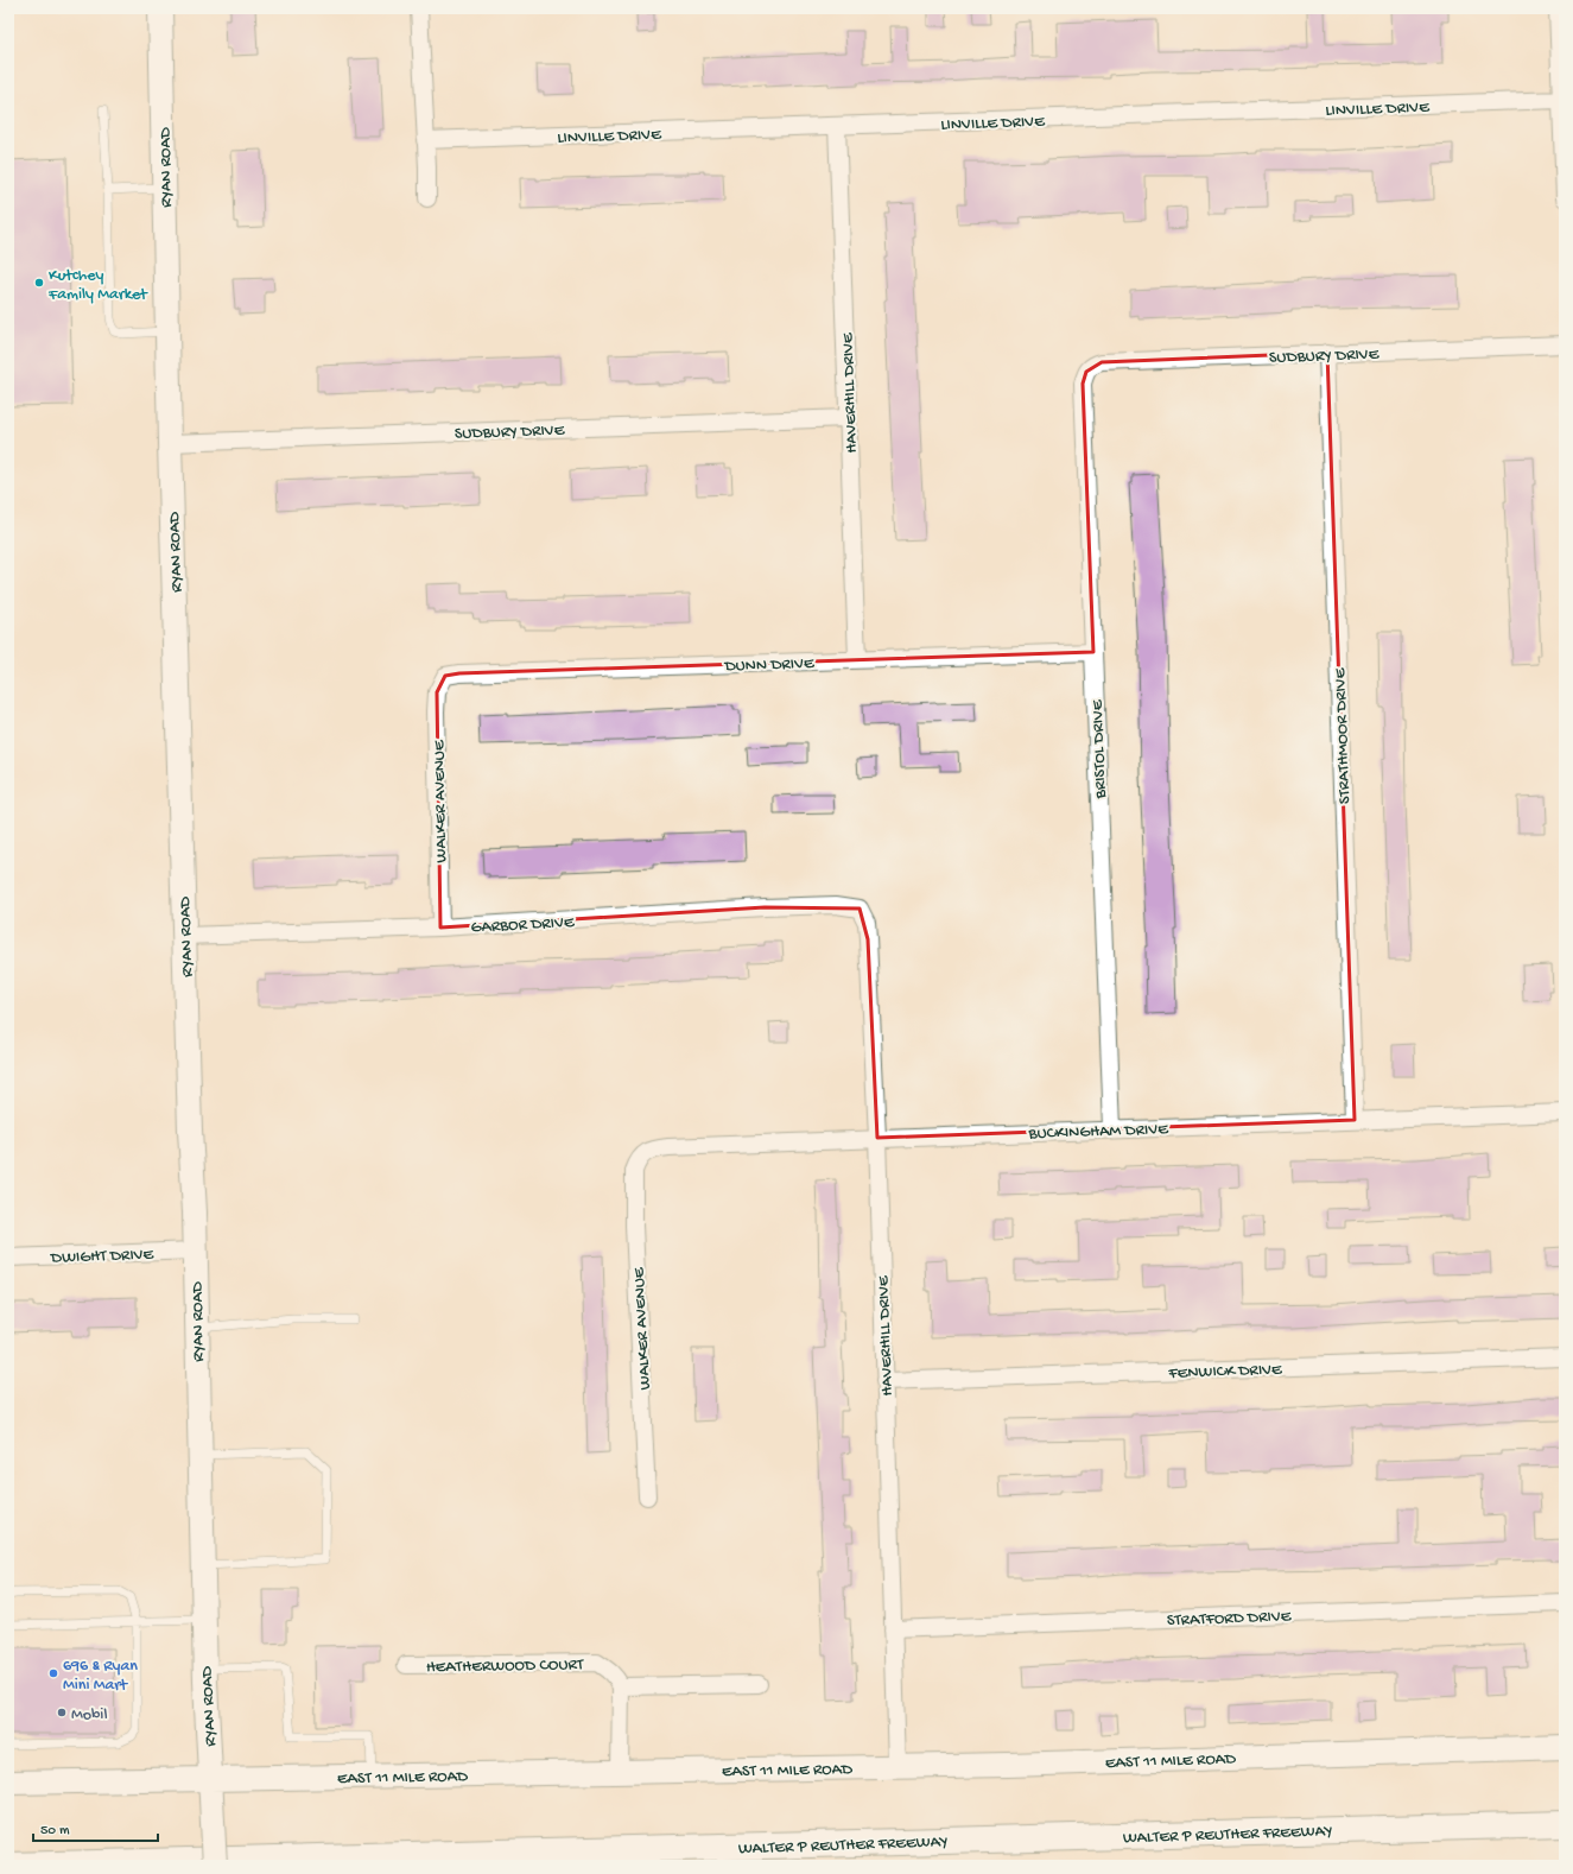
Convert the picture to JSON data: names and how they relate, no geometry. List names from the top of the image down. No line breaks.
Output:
{"streets":{"highway":["WALTER P REUTHER FREEWAY"],"main road":["RYAN ROAD","EAST 11 MILE ROAD"],"street":["LINVILLE DRIVE","SUDBURY DRIVE","HAVERHILL DRIVE","DUNN DRIVE","STRATHMOOR DRIVE","BRISTOL DRIVE","WALKER AVENUE","GARBOR DRIVE","BUCKINGHAM DRIVE","DWIGHT DRIVE","FENWICK DRIVE","STRATFORD DRIVE","HEATHERWOOD COURT"]},"crossings":[["LINVILLE DRIVE","HAVERHILL DRIVE"],["RYAN ROAD","SUDBURY DRIVE"],["RYAN ROAD","GARBOR DRIVE"],["RYAN ROAD","DWIGHT DRIVE"],["RYAN ROAD","EAST 11 MILE ROAD"],["SUDBURY DRIVE","HAVERHILL DRIVE"],["SUDBURY DRIVE","STRATHMOOR DRIVE"],["SUDBURY DRIVE","BRISTOL DRIVE"],["HAVERHILL DRIVE","DUNN DRIVE"],["HAVERHILL DRIVE","GARBOR DRIVE"],["HAVERHILL DRIVE","BUCKINGHAM DRIVE"],["HAVERHILL DRIVE","FENWICK DRIVE"],["HAVERHILL DRIVE","STRATFORD DRIVE"],["HAVERHILL DRIVE","EAST 11 MILE ROAD"],["DUNN DRIVE","BRISTOL DRIVE"],["DUNN DRIVE","WALKER AVENUE"],["STRATHMOOR DRIVE","BUCKINGHAM DRIVE"],["BRISTOL DRIVE","BUCKINGHAM DRIVE"],["WALKER AVENUE","GARBOR DRIVE"],["WALKER AVENUE","BUCKINGHAM DRIVE"]],"places":["Kutchey Family Market","696 & Ryan Mini Mart","Mobil"],"scale_bar":"50 m"}
